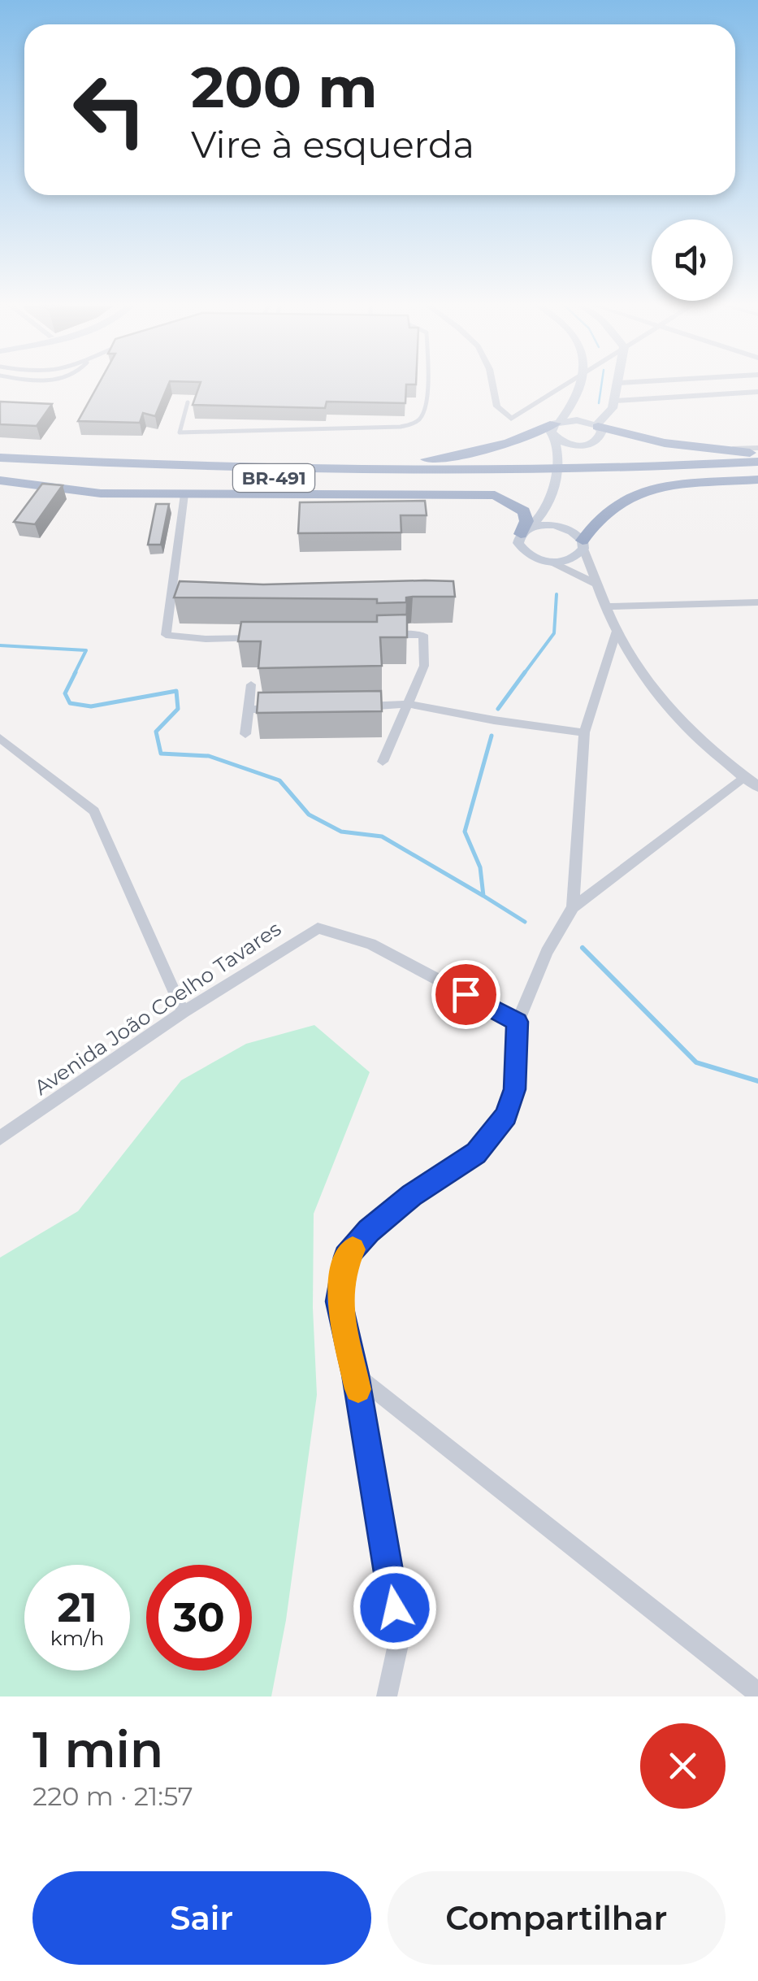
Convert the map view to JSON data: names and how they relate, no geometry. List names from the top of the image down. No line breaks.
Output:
{"streets":{"highway":["BR-491"],"street":["Avenida João Coelho Tavares"]},"page":{"turn":["200 m","Vire à esquerda"],"speed":"21 km/h","limit":"30","heading":["1 min","220 m · 21:57"],"buttons":["Sair","Compartilhar"]}}
